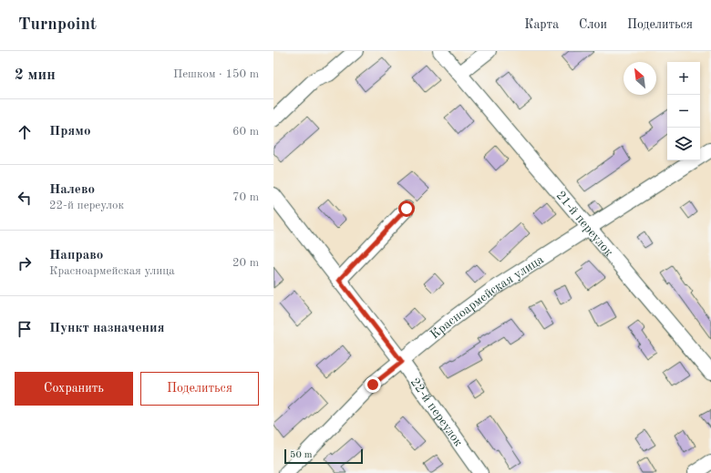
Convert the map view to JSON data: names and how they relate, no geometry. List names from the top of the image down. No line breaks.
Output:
{"streets":{"street":["21-й переулок","Красноармейская улица","22-й переулок"]},"crossings":[["21-й переулок","Красноармейская улица"],["Красноармейская улица","22-й переулок"]],"scale_bar":"50 m","north":"top left","page":{"header":"Turnpoint","nav":["Карта","Слои","Поделиться"],"heading":["2 мин","Пешком · 150 m"],"map_buttons":["+","−"],"list":[["Прямо","60 m"],["Налево","22-й переулок","70 m"],["Направо","Красноармейская улица","20 m"],"Пункт назначения"],"buttons":["Сохранить","Поделиться"],"scale":"50 m"}}
